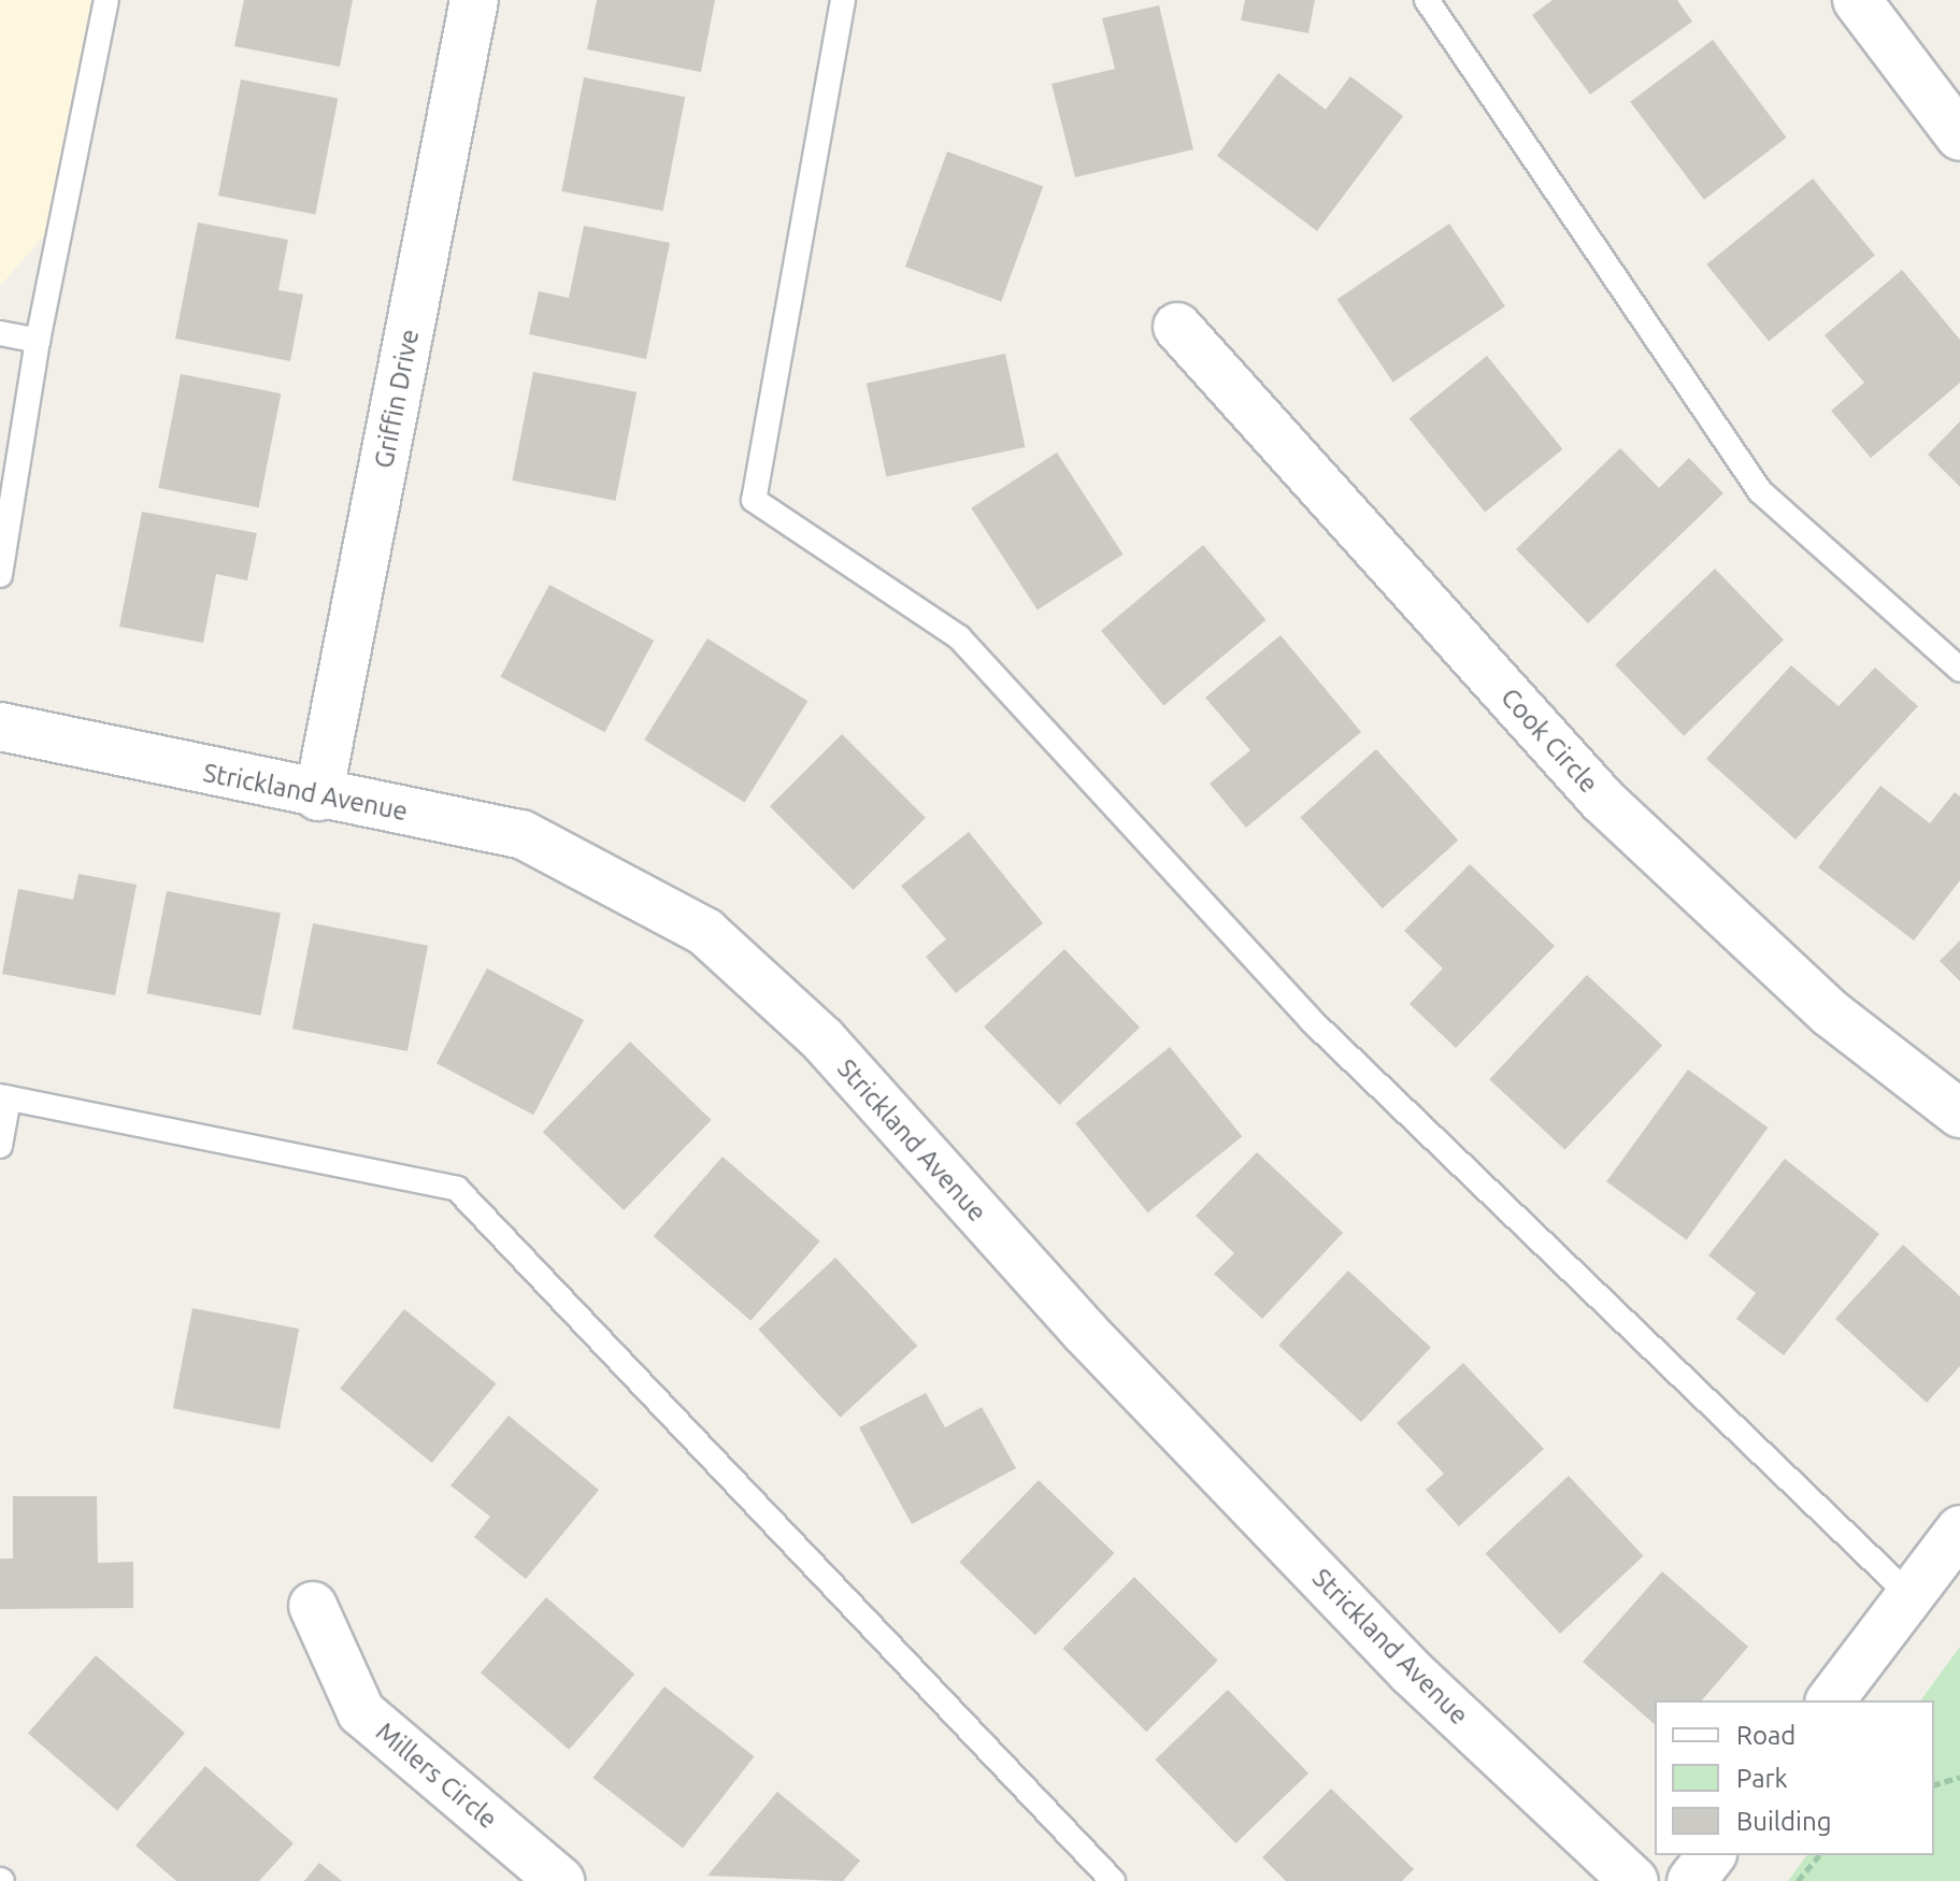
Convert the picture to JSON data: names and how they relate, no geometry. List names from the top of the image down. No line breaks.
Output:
{"streets":{"street":["Griffin Drive","Cook Circle","Strickland Avenue","Millers Circle"]},"crossings":[["Griffin Drive","Strickland Avenue"]],"legend":["Road","Park","Building"]}
